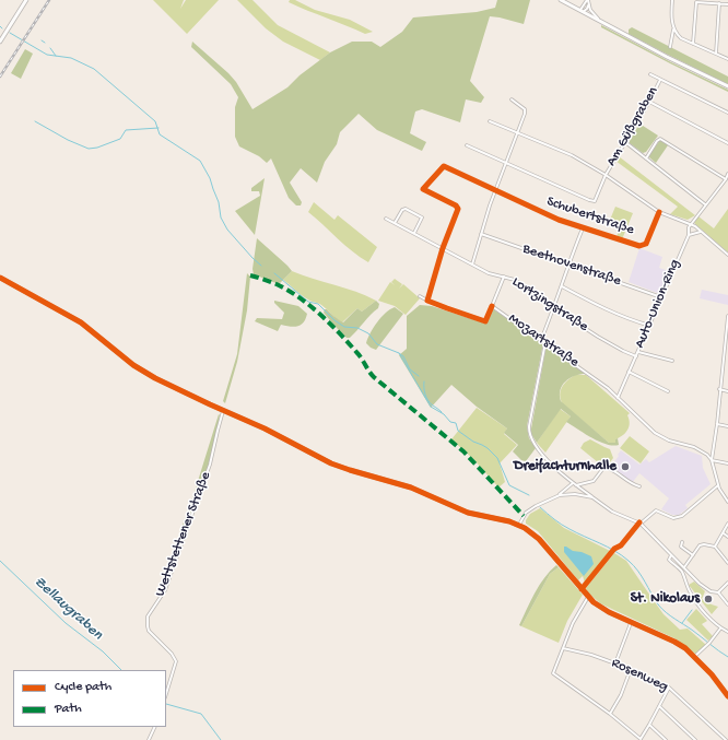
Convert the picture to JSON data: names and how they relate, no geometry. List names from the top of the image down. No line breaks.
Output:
{"streets":{"street":["Am Güßgraben","Schubertstraße","Beethovenstraße","Auto-Union-Ring","Lortzingstraße","Mozartstraße","Wettstettener Straße","Rosenweg"]},"crossings":[["Schubertstraße","Lortzingstraße"],["Beethovenstraße","Auto-Union-Ring"],["Auto-Union-Ring","Lortzingstraße"],["Auto-Union-Ring","Mozartstraße"],["Lortzingstraße","Mozartstraße"]],"water":["Zellaugraben"],"places":["Dreifachturnhalle","St. Nikolaus"],"legend":["Cycle path","Path"]}
